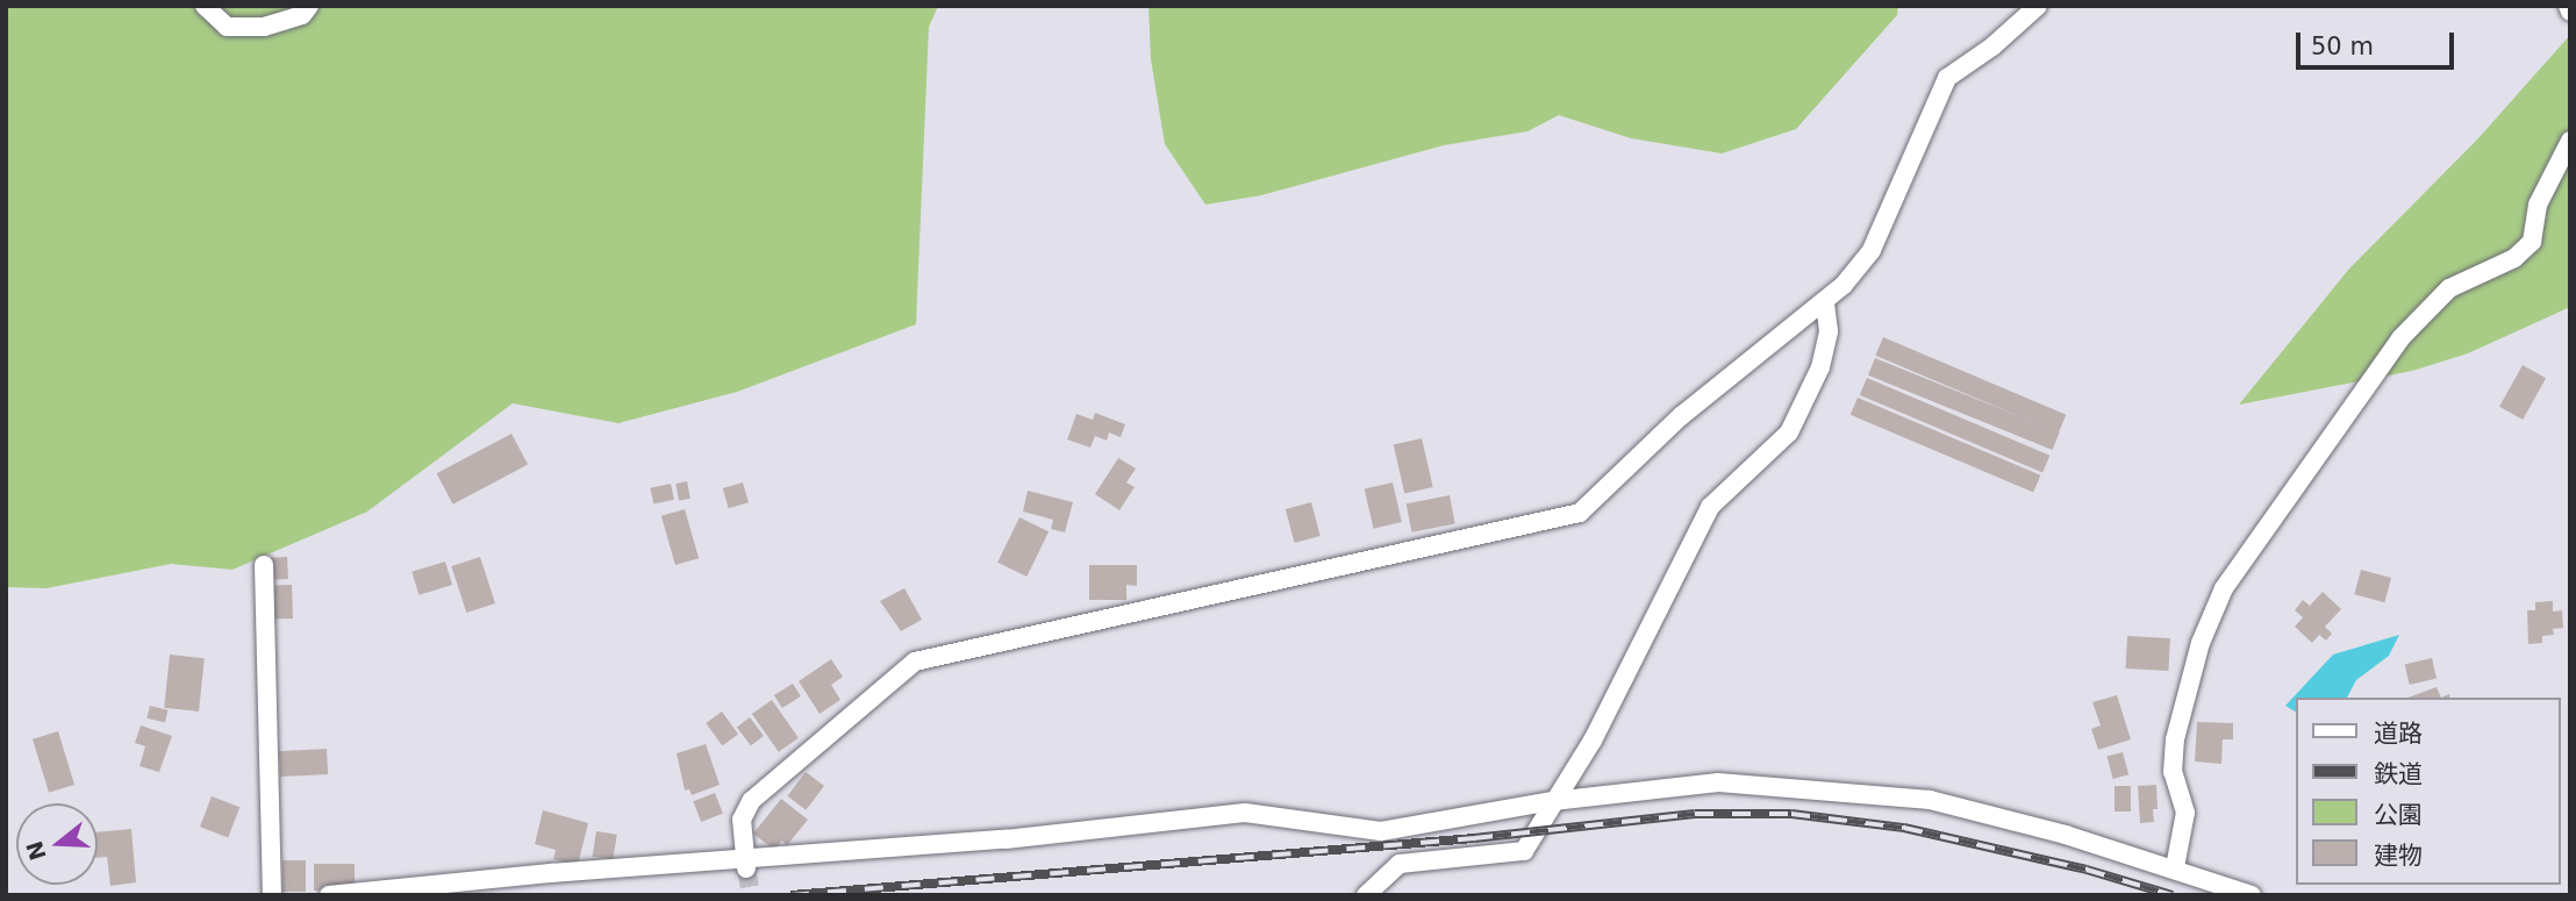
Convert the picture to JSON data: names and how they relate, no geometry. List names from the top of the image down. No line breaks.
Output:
{"legend":["道路","鉄道","公園","建物"],"scale_bar":"50 m","north":"left"}
